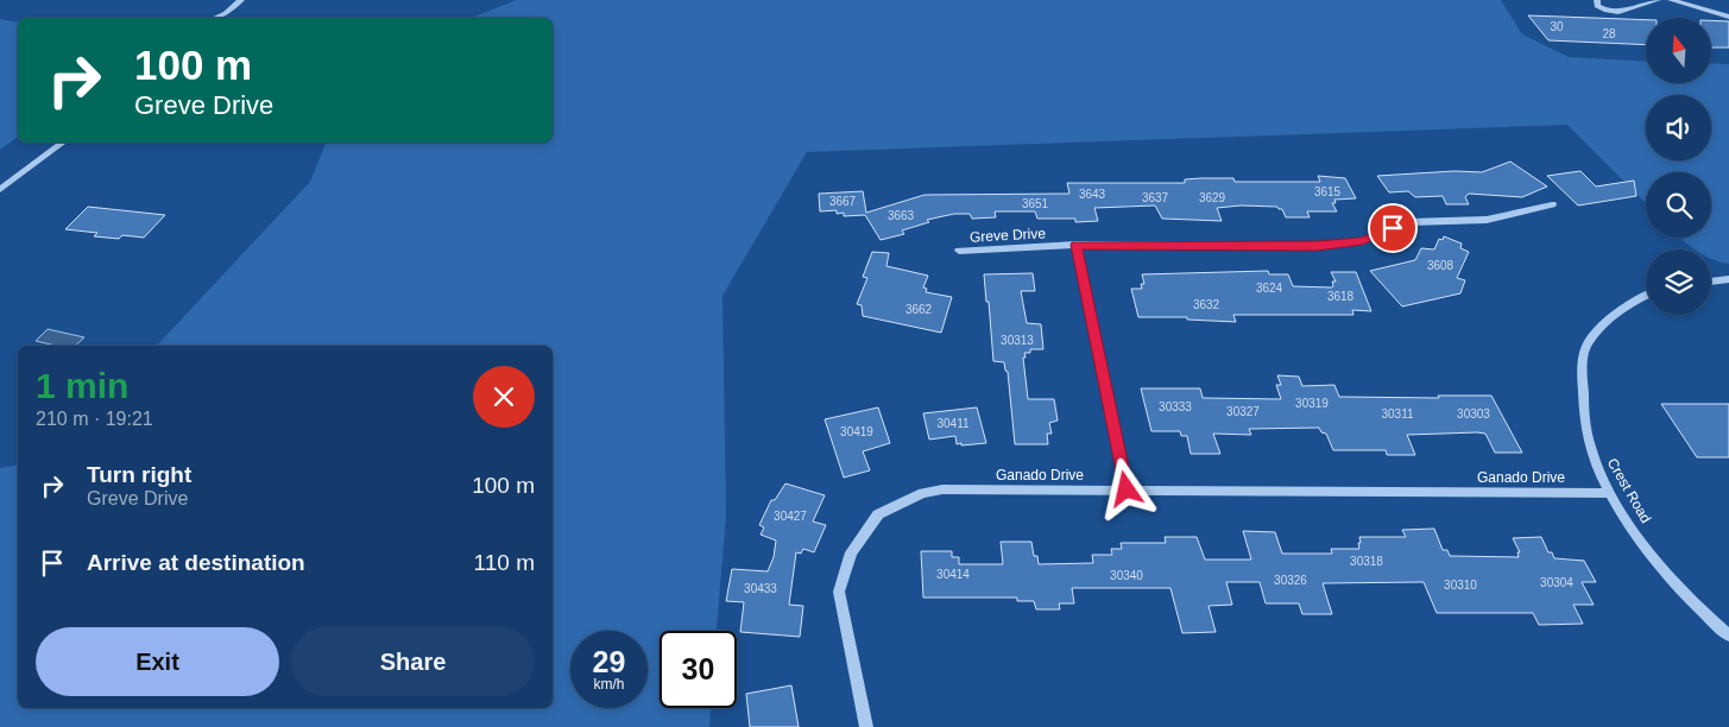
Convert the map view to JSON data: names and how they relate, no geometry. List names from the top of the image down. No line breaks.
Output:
{"streets":{"street":["Greve Drive","Ganado Drive","Crest Road"]},"crossings":[["Ganado Drive","Crest Road"]],"house_numbers":["30","28","3615","3643","3637","3629","3667","3651","3663","3608","3624","3618","3632","3662","30313","30319","30333","30327","30311","30303","30411","30419","30427","30318","30414","30340","30326","30304","30310","30433"],"north":"top","page":{"turn":["100 m","Greve Drive"],"heading":["1 min","210 m · 19:21"],"list":[{"name":"Turn right","note":"Greve Drive","value":"100 m"},{"name":"Arrive at destination","value":"110 m"}],"buttons":["Exit","Share"],"speed":"29 km/h","limit":"30"}}
